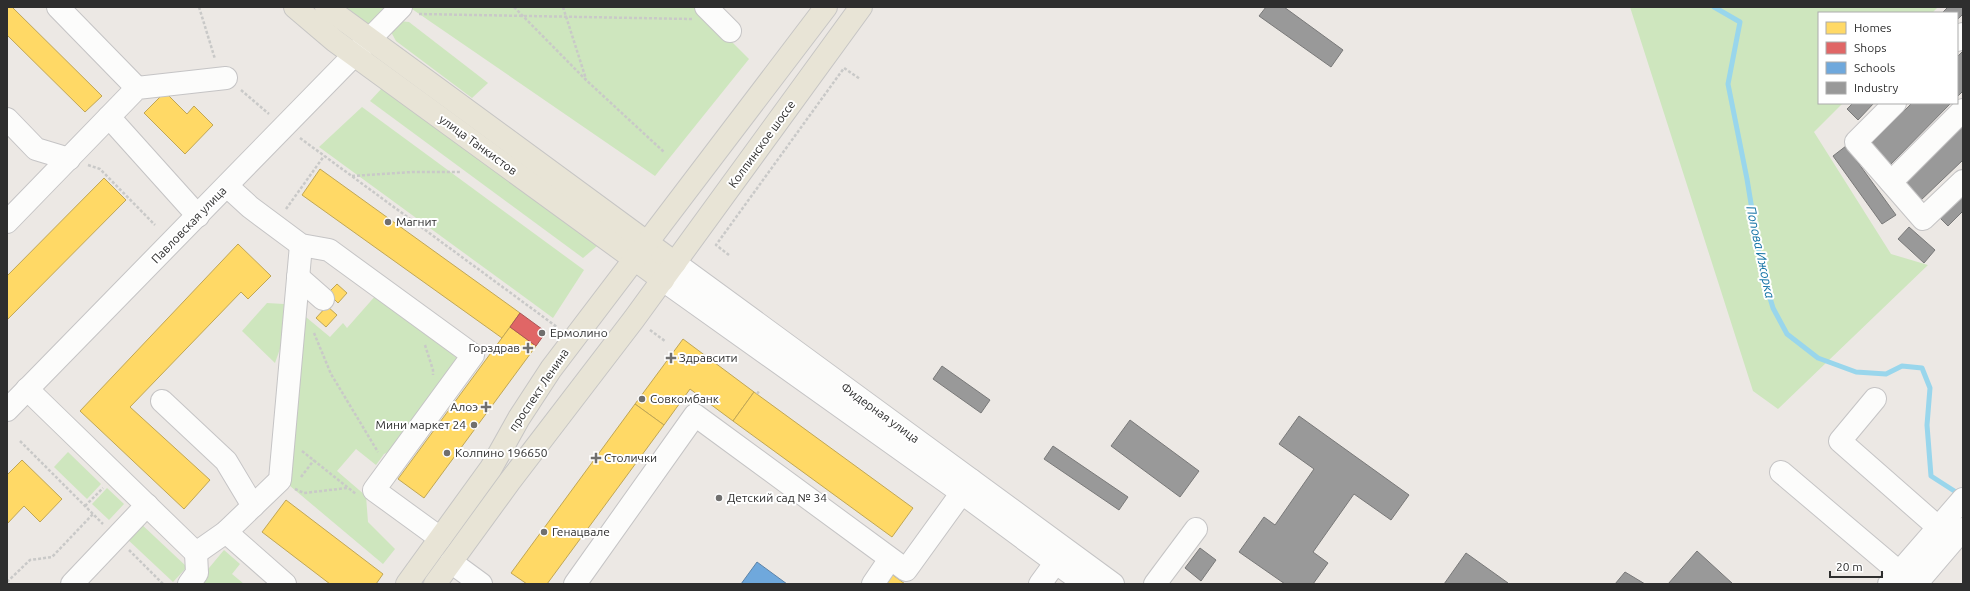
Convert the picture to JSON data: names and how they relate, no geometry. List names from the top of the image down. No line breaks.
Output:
{"streets":{"main road":["Колпинское шоссе","улица Танкистов","проспект Ленина","Фидерная улица"],"street":["Павловская улица"]},"crossings":[["Колпинское шоссе","Фидерная улица"],["улица Танкистов","Павловская улица"],["улица Танкистов","проспект Ленина"],["улица Танкистов","Фидерная улица"],["проспект Ленина","Фидерная улица"]],"water":["Попова Ижорка"],"places":{"other":["Магнит","Ермолино","Совкомбанк","Мини маркет 24","Колпино 196650","Детский сад № 34","Генацвале"],"health":["Горздрав","Здравсити","Алоэ","Столички"]},"legend":["Homes","Shops","Schools","Industry"],"scale_bar":"20 m"}
